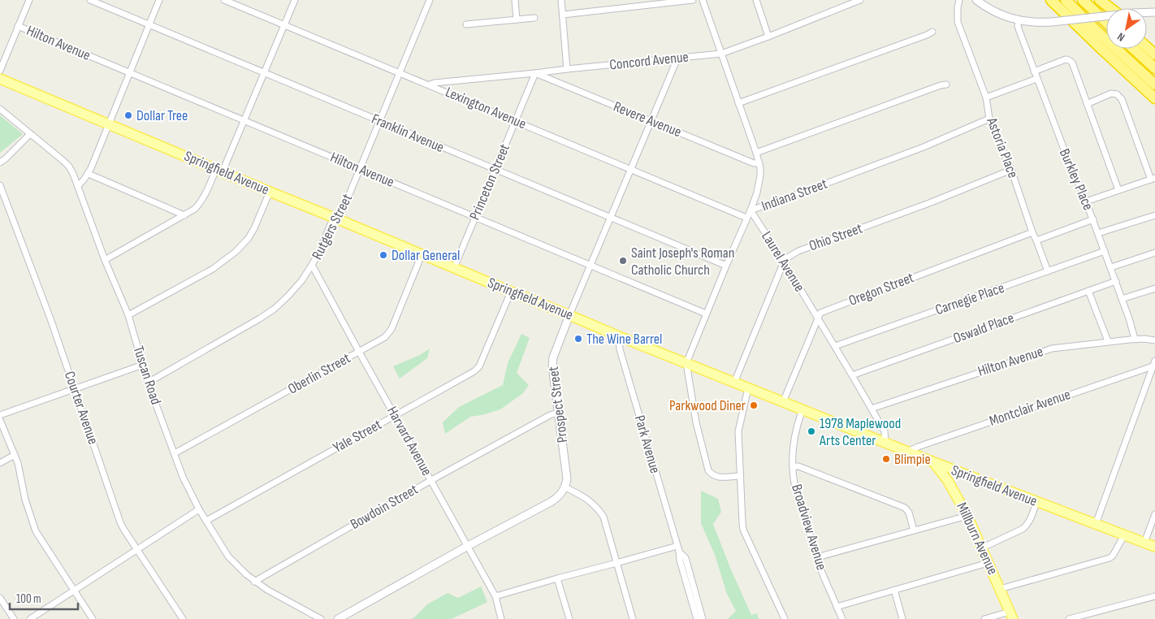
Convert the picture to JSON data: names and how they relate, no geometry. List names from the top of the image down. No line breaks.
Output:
{"streets":{"main road":["Springfield Avenue","Millburn Avenue"],"street":["Hilton Avenue","Concord Avenue","Lexington Avenue","Revere Avenue","Franklin Avenue","Astoria Place","Burkley Place","Princeton Street","Indiana Street","Rutgers Street","Ohio Street","Laurel Avenue","Oregon Street","Carnegie Place","Oswald Place","Oberlin Street","Tuscan Road","Prospect Street","Courter Avenue","Montclair Avenue","Yale Street","Harvard Avenue","Park Avenue","Bowdoin Street","Broadview Avenue"]},"crossings":[["Hilton Avenue","Burkley Place"],["Hilton Avenue","Princeton Street"],["Hilton Avenue","Indiana Street"],["Hilton Avenue","Rutgers Street"],["Hilton Avenue","Laurel Avenue"],["Hilton Avenue","Prospect Street"],["Concord Avenue","Lexington Avenue"],["Concord Avenue","Revere Avenue"],["Concord Avenue","Princeton Street"],["Concord Avenue","Prospect Street"],["Lexington Avenue","Princeton Street"],["Lexington Avenue","Indiana Street"],["Lexington Avenue","Rutgers Street"],["Lexington Avenue","Prospect Street"],["Revere Avenue","Princeton Street"],["Revere Avenue","Prospect Street"],["Franklin Avenue","Princeton Street"],["Franklin Avenue","Indiana Street"],["Franklin Avenue","Rutgers Street"],["Franklin Avenue","Prospect Street"],["Astoria Place","Indiana Street"],["Astoria Place","Ohio Street"],["Astoria Place","Oregon Street"],["Astoria Place","Carnegie Place"],["Springfield Avenue","Princeton Street"],["Springfield Avenue","Indiana Street"],["Springfield Avenue","Rutgers Street"],["Springfield Avenue","Laurel Avenue"],["Springfield Avenue","Oberlin Street"],["Springfield Avenue","Prospect Street"],["Springfield Avenue","Montclair Avenue"],["Springfield Avenue","Yale Street"],["Springfield Avenue","Park Avenue"],["Springfield Avenue","Broadview Avenue"],["Springfield Avenue","Millburn Avenue"],["Burkley Place","Carnegie Place"],["Burkley Place","Oswald Place"],["Indiana Street","Laurel Avenue"],["Rutgers Street","Tuscan Road"],["Rutgers Street","Harvard Avenue"],["Ohio Street","Laurel Avenue"],["Laurel Avenue","Oregon Street"],["Laurel Avenue","Carnegie Place"],["Laurel Avenue","Oswald Place"],["Oberlin Street","Tuscan Road"],["Oberlin Street","Harvard Avenue"],["Tuscan Road","Yale Street"],["Tuscan Road","Bowdoin Street"],["Prospect Street","Bowdoin Street"],["Yale Street","Harvard Avenue"],["Harvard Avenue","Bowdoin Street"]],"places":["Dollar Tree","Dollar General","Saint Joseph's Roman Catholic Church","The Wine Barrel","Parkwood Diner","1978 Maplewood Arts Center","Blimpie"],"scale_bar":"100 m","north":"bottom left"}
